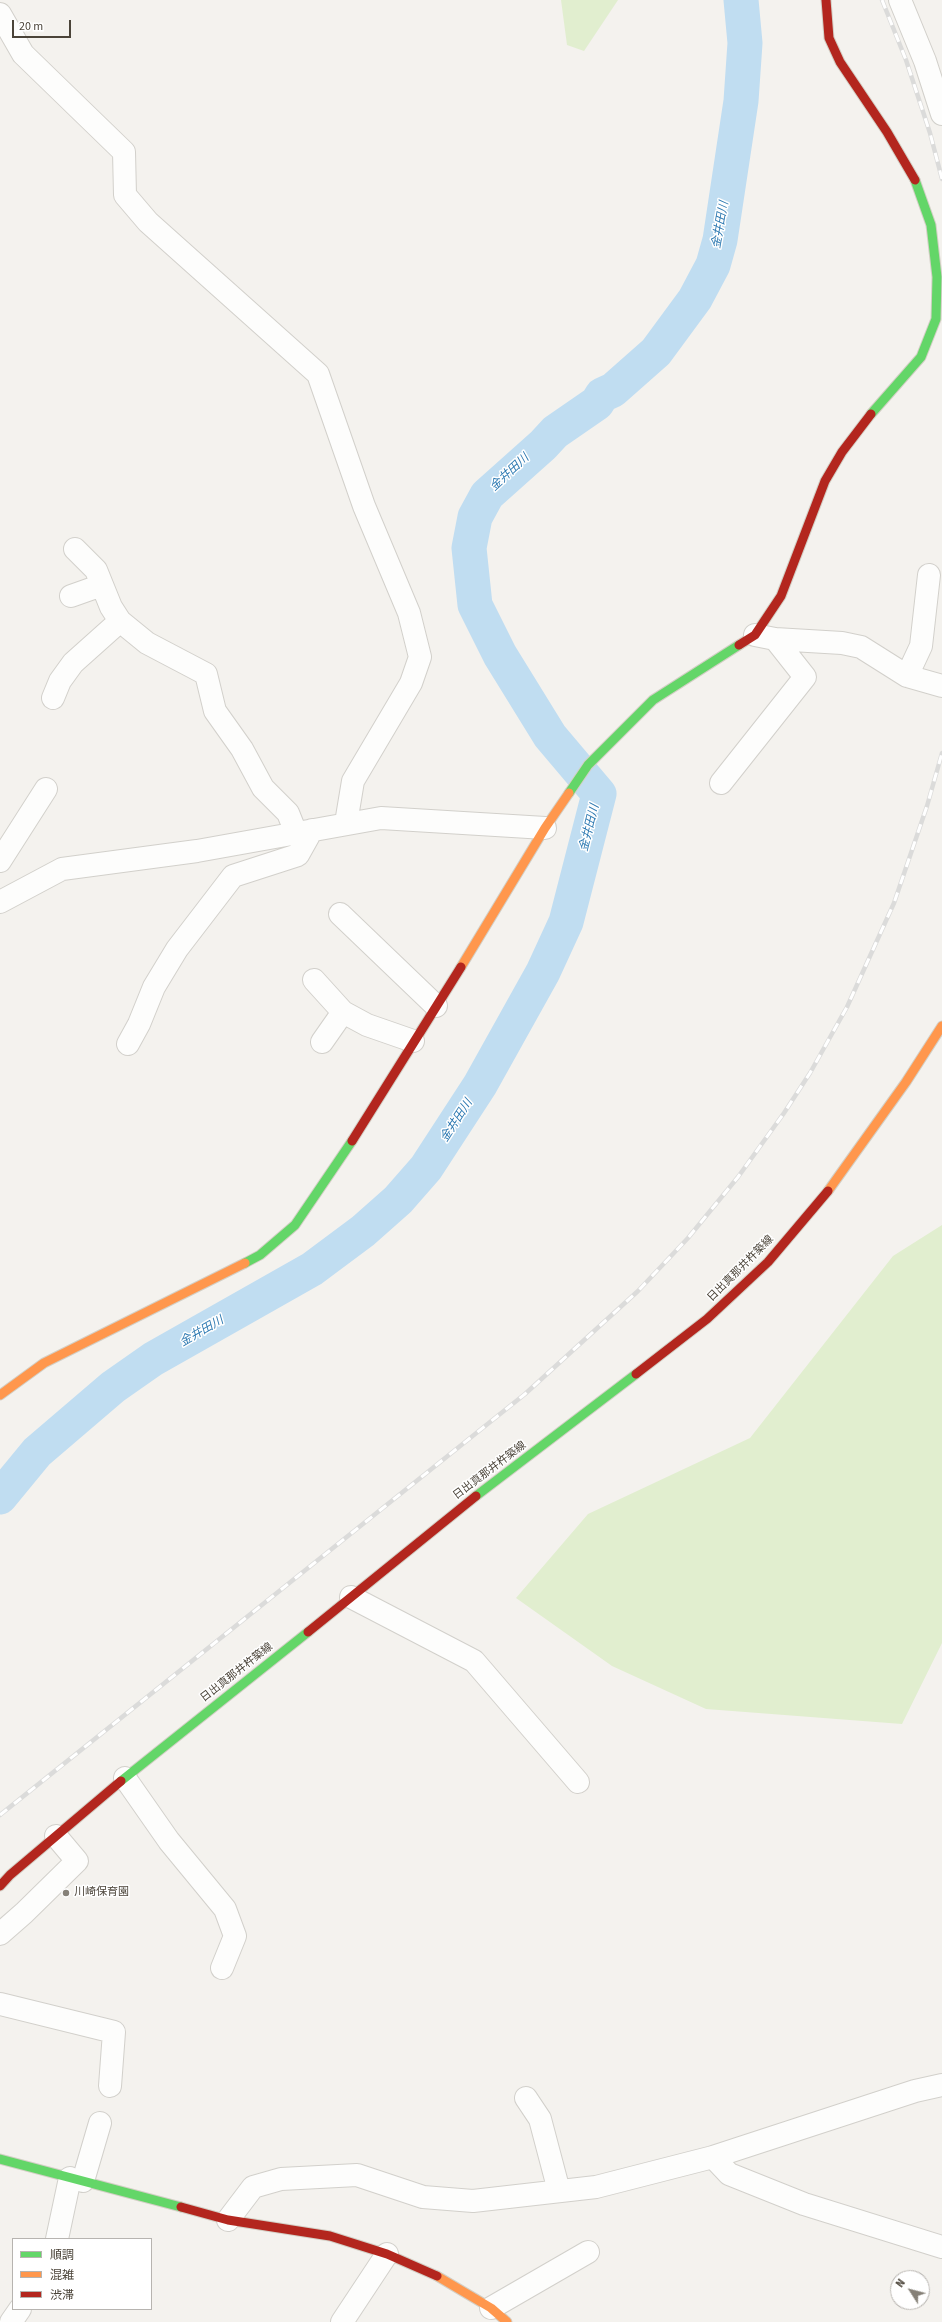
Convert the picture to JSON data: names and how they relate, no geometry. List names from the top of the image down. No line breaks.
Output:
{"streets":{"street":["日出真那井杵築線"]},"water":["金井田川"],"places":["川崎保育園"],"legend":["順調","混雑","渋滞"],"scale_bar":"20 m","north":"top left"}
